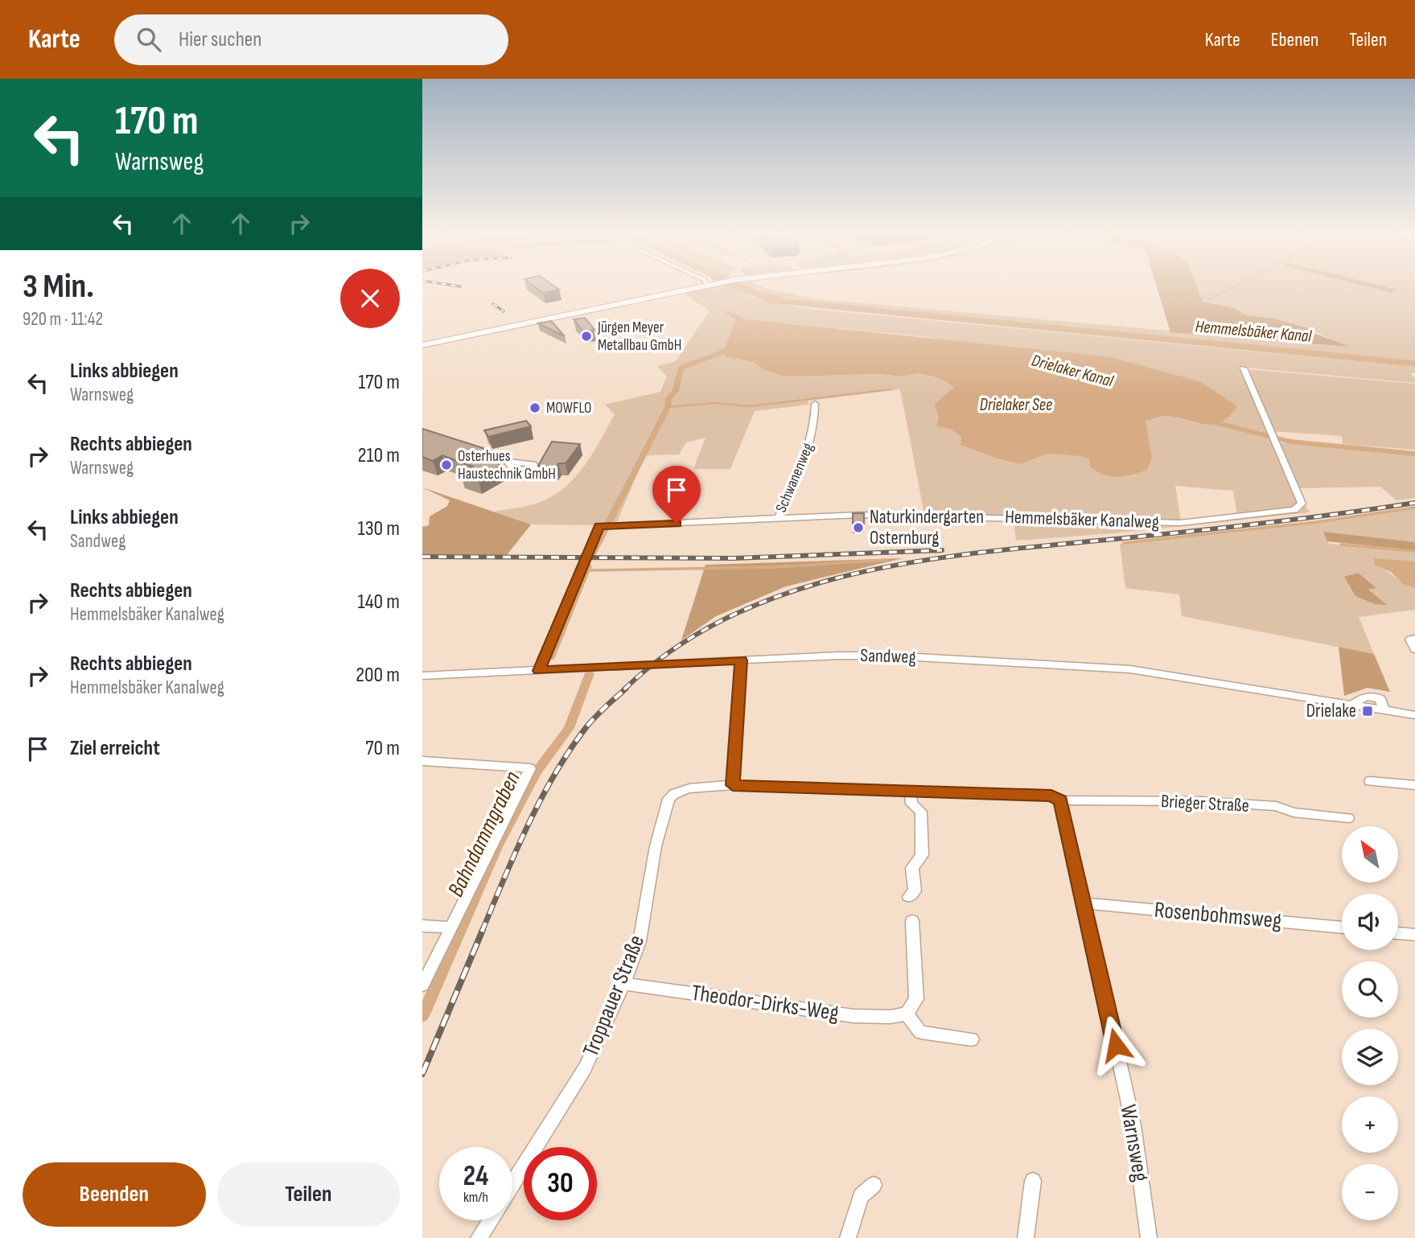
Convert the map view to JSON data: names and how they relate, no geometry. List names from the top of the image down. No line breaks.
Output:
{"streets":{"street":["Schwanenweg","Hemmelsbäker Kanalweg","Sandweg","Brieger Straße","Rosenbohmsweg","Troppauer Straße","Theodor-Dirks-Weg","Warnsweg"]},"crossings":[["Schwanenweg","Hemmelsbäker Kanalweg"],["Hemmelsbäker Kanalweg","Sandweg"],["Brieger Straße","Warnsweg"],["Rosenbohmsweg","Warnsweg"],["Troppauer Straße","Theodor-Dirks-Weg"]],"water":["Hemmelsbäker Kanal","Drielaker Kanal","Drielaker See","Bahndammgraben"],"places":{"other":["Jürgen Meyer Metallbau GmbH","MOWFLO","Osterhues Haustechnik GmbH","Naturkindergarten Osternburg"],"transit":["Drielake"]},"north":"top left","page":{"header":"Karte","search":"Hier suchen","nav":["Karte","Ebenen","Teilen"],"turn":["170 m","Warnsweg"],"heading":["3 Min.","920 m · 11:42"],"list":[{"name":"Links abbiegen","note":"Warnsweg","value":"170 m"},{"name":"Rechts abbiegen","note":"Warnsweg","value":"210 m"},{"name":"Links abbiegen","note":"Sandweg","value":"130 m"},{"name":"Rechts abbiegen","note":"Hemmelsbäker Kanalweg","value":"140 m"},{"name":"Rechts abbiegen","note":"Hemmelsbäker Kanalweg","value":"200 m"},{"name":"Ziel erreicht","value":"70 m"}],"map_buttons":["+","−"],"speed":"24 km/h","limit":"30","buttons":["Beenden","Teilen"]}}
